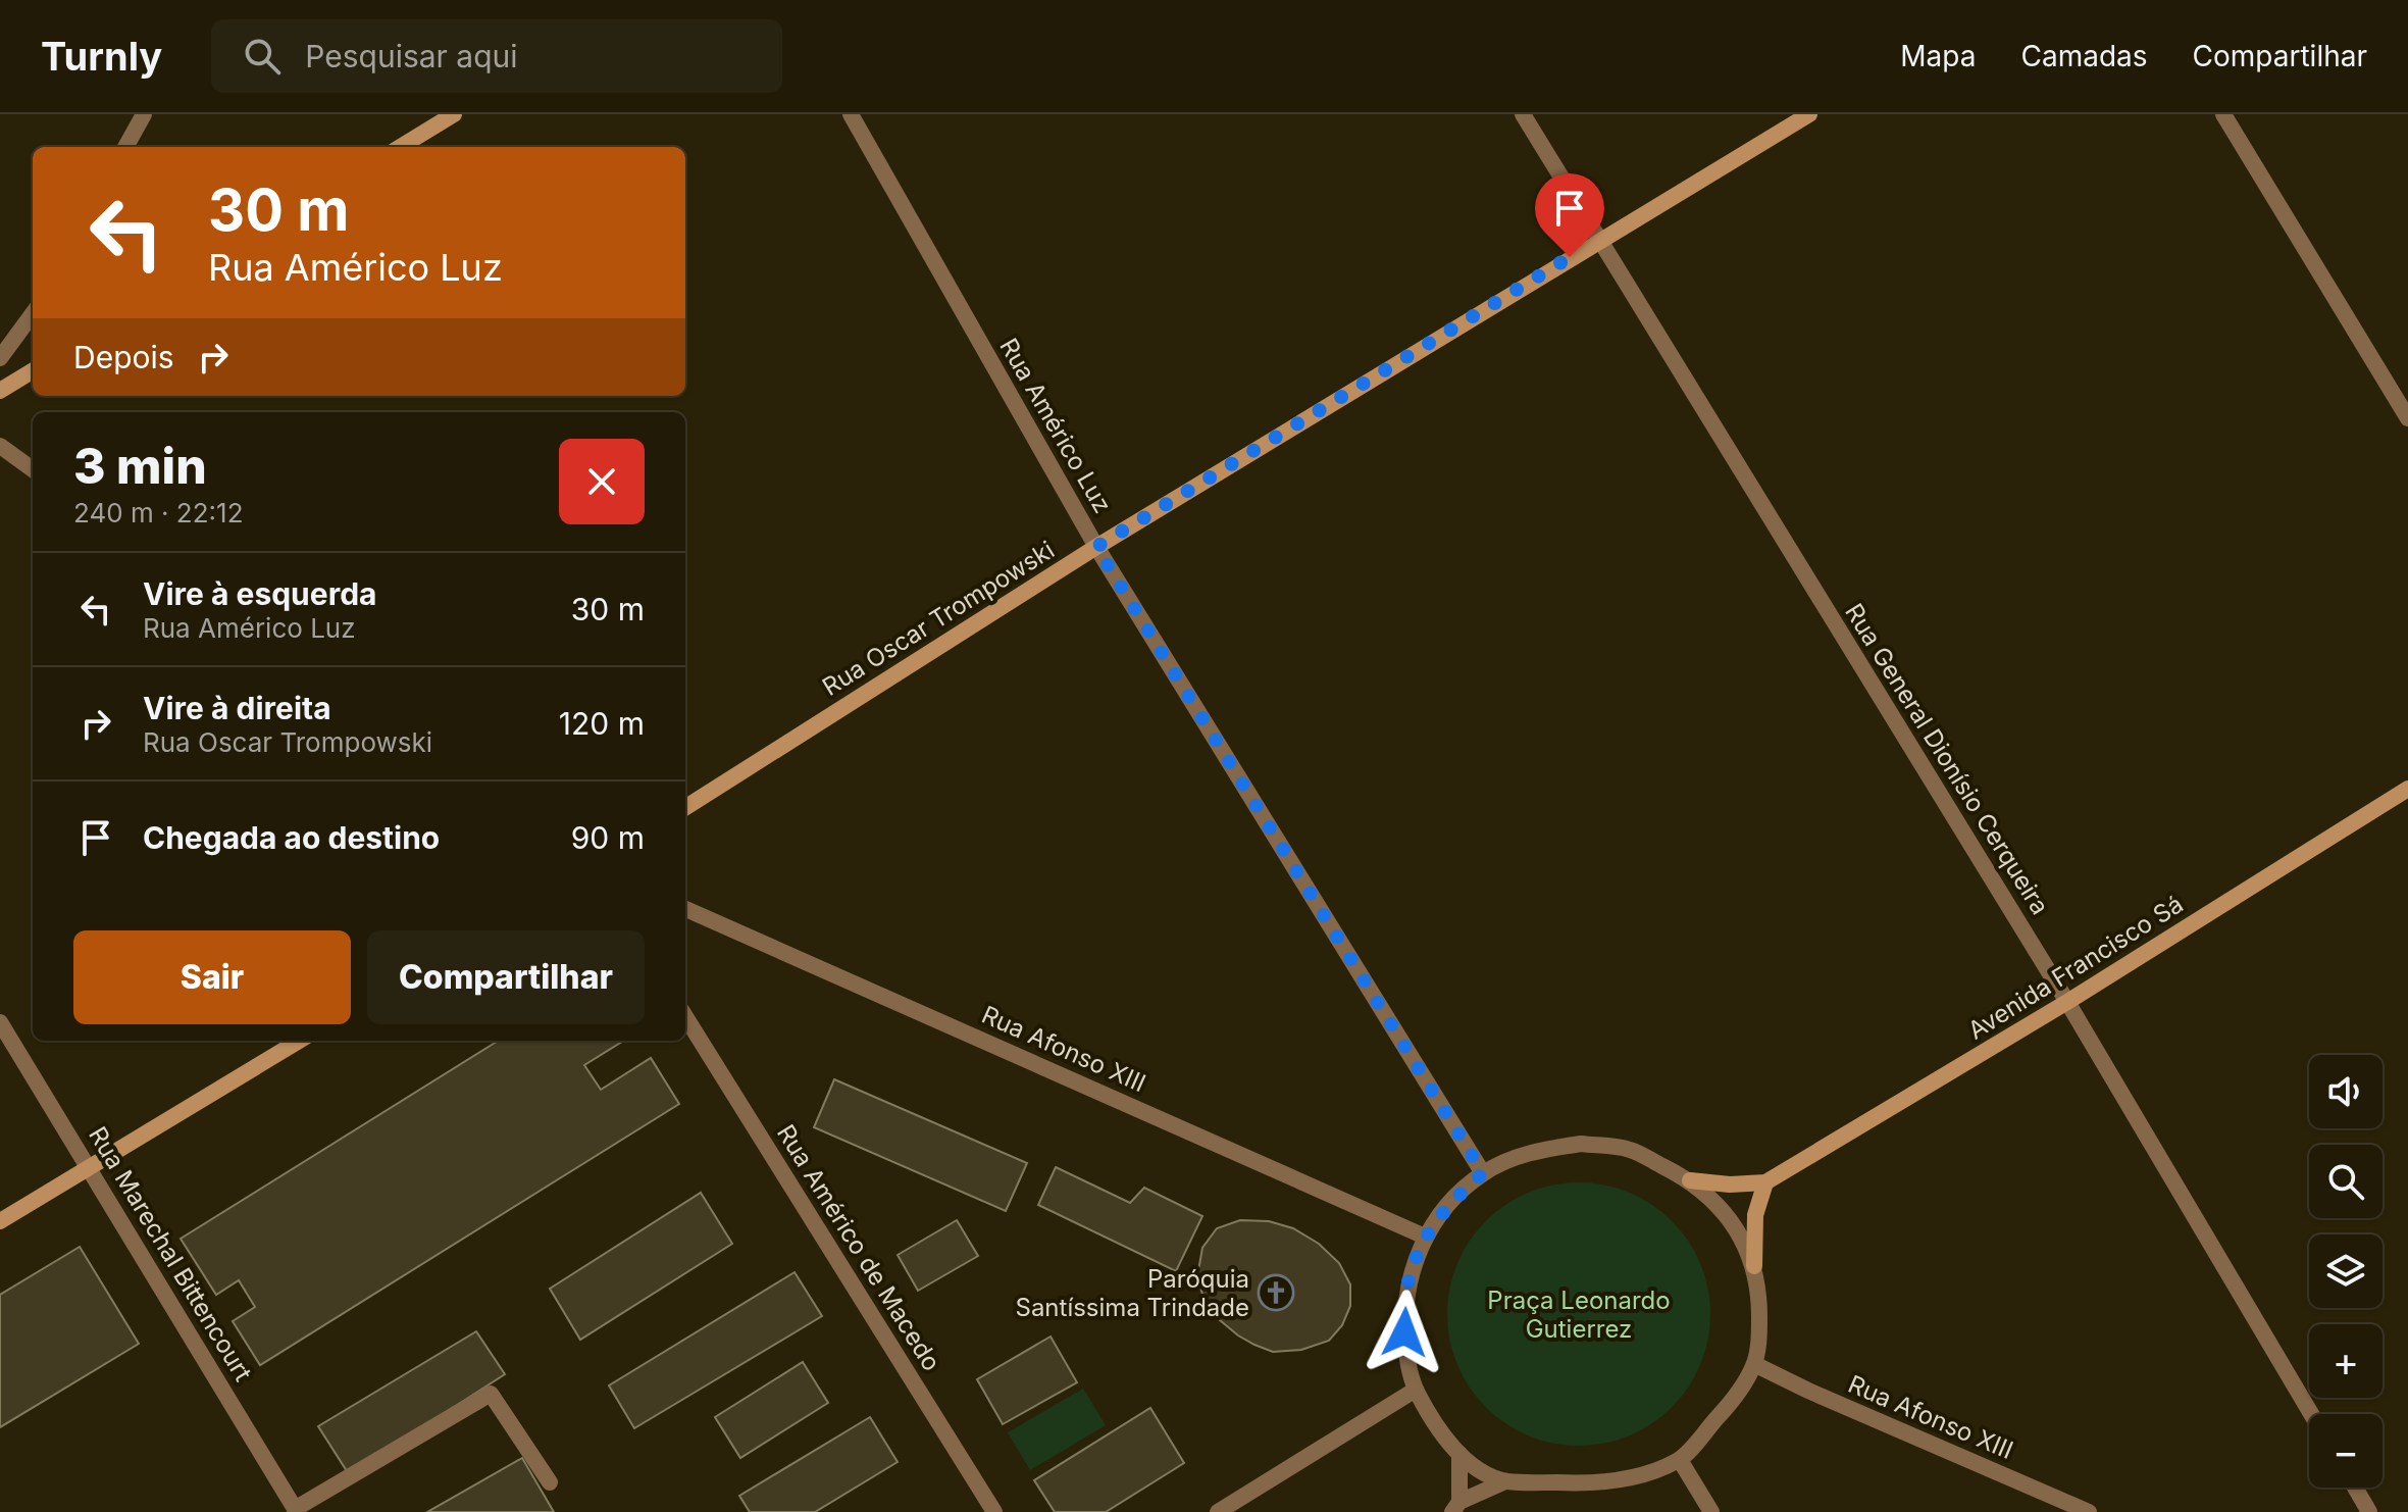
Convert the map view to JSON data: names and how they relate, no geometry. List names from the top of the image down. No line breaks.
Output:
{"streets":{"street":["Rua Américo Luz","Rua Oscar Trompowski","Rua General Dionísio Cerqueira","Avenida Francisco Sá","Rua Afonso XIII","Rua Américo de Macedo","Rua Marechal Bittencourt"]},"crossings":[["Rua Américo Luz","Rua Oscar Trompowski"],["Rua Oscar Trompowski","Rua General Dionísio Cerqueira"],["Rua General Dionísio Cerqueira","Avenida Francisco Sá"]],"parks":["Praça Leonardo Gutierrez"],"places":{"church":["Paróquia Santíssima Trindade"]},"page":{"header":"Turnly","search":"Pesquisar aqui","nav":["Mapa","Camadas","Compartilhar"],"turn":["30 m","Rua Américo Luz"],"then":"Depois","heading":["3 min","240 m · 22:12"],"list":[{"name":"Vire à esquerda","note":"Rua Américo Luz","value":"30 m"},{"name":"Vire à direita","note":"Rua Oscar Trompowski","value":"120 m"},{"name":"Chegada ao destino","value":"90 m"}],"buttons":["Sair","Compartilhar"],"map_buttons":["+","−"]}}
